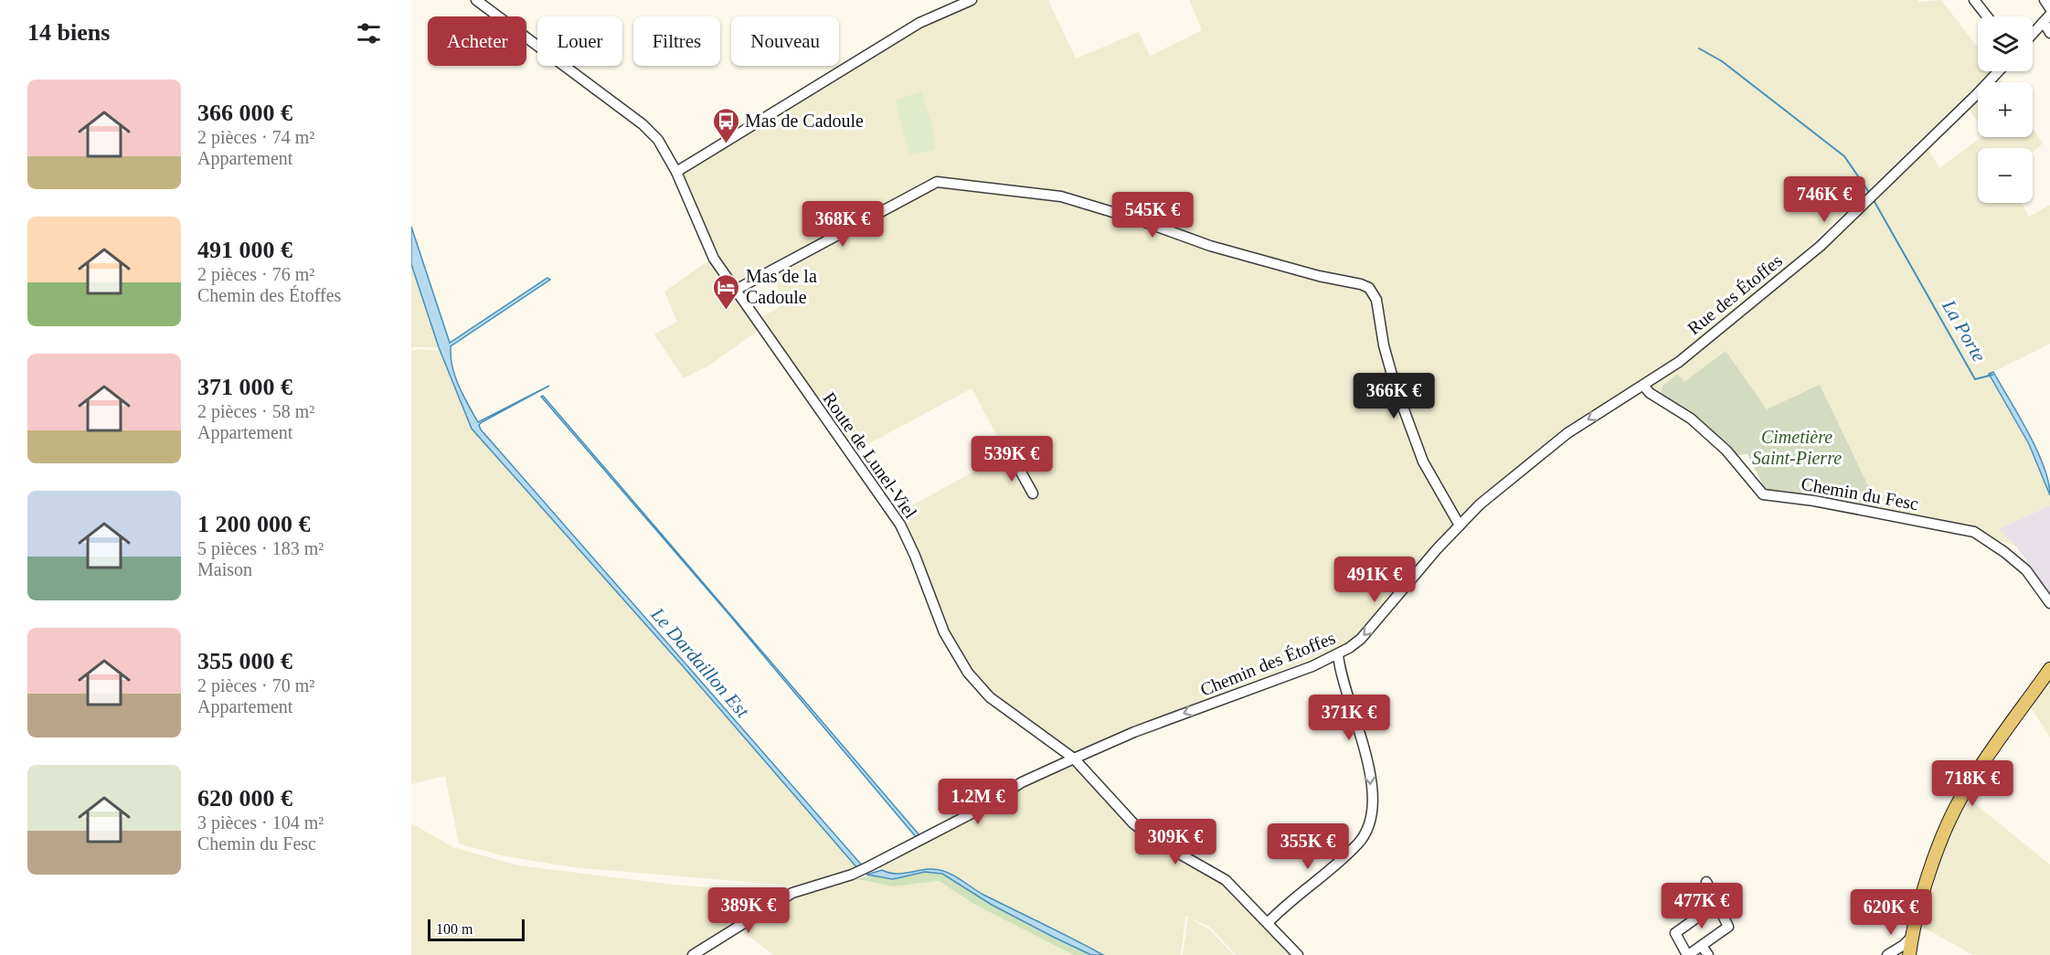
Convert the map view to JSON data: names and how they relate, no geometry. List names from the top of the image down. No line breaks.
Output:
{"streets":{"street":["Rue des Étoffes","Route de Lunel-Viel","Chemin du Fesc","Chemin des Étoffes"]},"crossings":[["Rue des Étoffes","Chemin du Fesc"],["Rue des Étoffes","Chemin des Étoffes"],["Route de Lunel-Viel","Chemin des Étoffes"],["Chemin du Fesc","Chemin des Étoffes"]],"one_way":["Chemin des Étoffes"],"water":["La Porte","Le Dardaillon Est"],"parks":["Cimetière Saint-Pierre"],"places":{"bus stop":["Mas de Cadoule"],"hotel":["Mas de la Cadoule"]},"scale_bar":"100 m","page":{"heading":"14 biens","map_buttons":["+","−"],"chip":["Acheter","Louer","Filtres","Nouveau"],"list":[{"name":"366 000 €","note":"2 pièces · 74 m² · Appartement"},{"name":"491 000 €","note":"2 pièces · 76 m² · Chemin des Étoffes"},{"name":"371 000 €","note":"2 pièces · 58 m² · Appartement"},{"name":"1 200 000 €","note":"5 pièces · 183 m² · Maison"},{"name":"355 000 €","note":"2 pièces · 70 m² · Appartement"},{"name":"620 000 €","note":"3 pièces · 104 m² · Chemin du Fesc"}],"price":["746K €","545K €","368K €","366K €","539K €","491K €","371K €","718K €","1.2M €","309K €","355K €","477K €","389K €","620K €"],"scale":"100 m"}}
